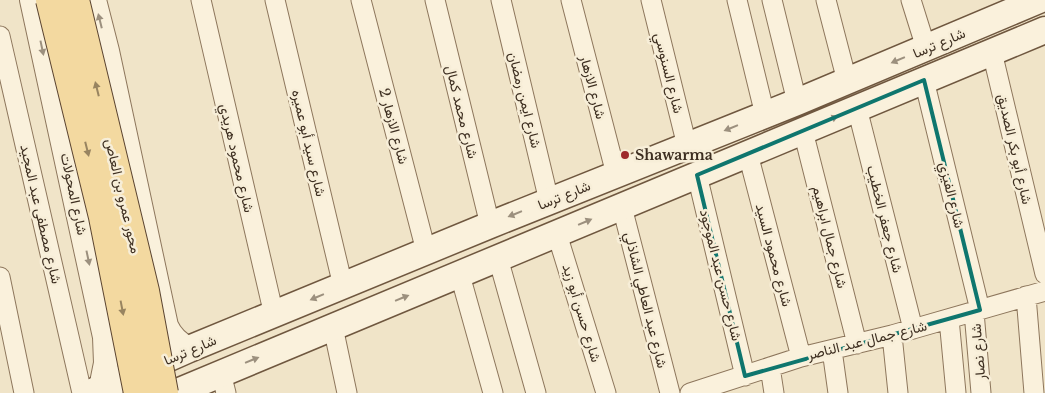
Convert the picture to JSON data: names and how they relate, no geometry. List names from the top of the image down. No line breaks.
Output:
{"streets":{"main road":["شارع ترسا","محور عمرو بن العاص"],"street":["شارع السنوسي","شارع الازهار","شارع ايمن رمضان","شارع محمد كمال","شارع الازهار 2","شارع سيد أبو عميره","شارع أبو بكر الصديق","شارع محمود هريدي","شارع المحولات","شارع الفيزي","شارع مصطفى عبد المجيد","شارع جعفر الخطيب","شارع جمال ابراهيم","شارع محمود السيد","شارع حسن عبد الموجود","شارع عبد العاطي الشاذلي","شارع حسن أبو زيد","شارع جمال عبد الناصر","شارع نصار"]},"crossings":[["شارع ترسا","شارع السنوسي"],["شارع ترسا","شارع الازهار"],["شارع ترسا","شارع ايمن رمضان"],["شارع ترسا","شارع محمد كمال"],["شارع ترسا","شارع الازهار 2"],["شارع ترسا","شارع سيد أبو عميره"],["شارع ترسا","شارع أبو بكر الصديق"],["شارع ترسا","شارع محمود هريدي"],["شارع ترسا","شارع المحولات"],["شارع ترسا","شارع الفيزي"],["شارع ترسا","شارع مصطفى عبد المجيد"],["شارع ترسا","شارع جعفر الخطيب"],["شارع ترسا","شارع جمال ابراهيم"],["شارع ترسا","شارع محمود السيد"],["شارع ترسا","شارع حسن عبد الموجود"],["شارع ترسا","شارع عبد العاطي الشاذلي"],["شارع ترسا","شارع حسن أبو زيد"],["شارع المحولات","شارع مصطفى عبد المجيد"],["شارع الفيزي","شارع جمال عبد الناصر"],["شارع الفيزي","شارع نصار"],["شارع جعفر الخطيب","شارع جمال عبد الناصر"],["شارع جمال ابراهيم","شارع جمال عبد الناصر"],["شارع محمود السيد","شارع جمال عبد الناصر"],["شارع حسن عبد الموجود","شارع جمال عبد الناصر"],["شارع جمال عبد الناصر","شارع نصار"]],"places":["Shawarma"]}
